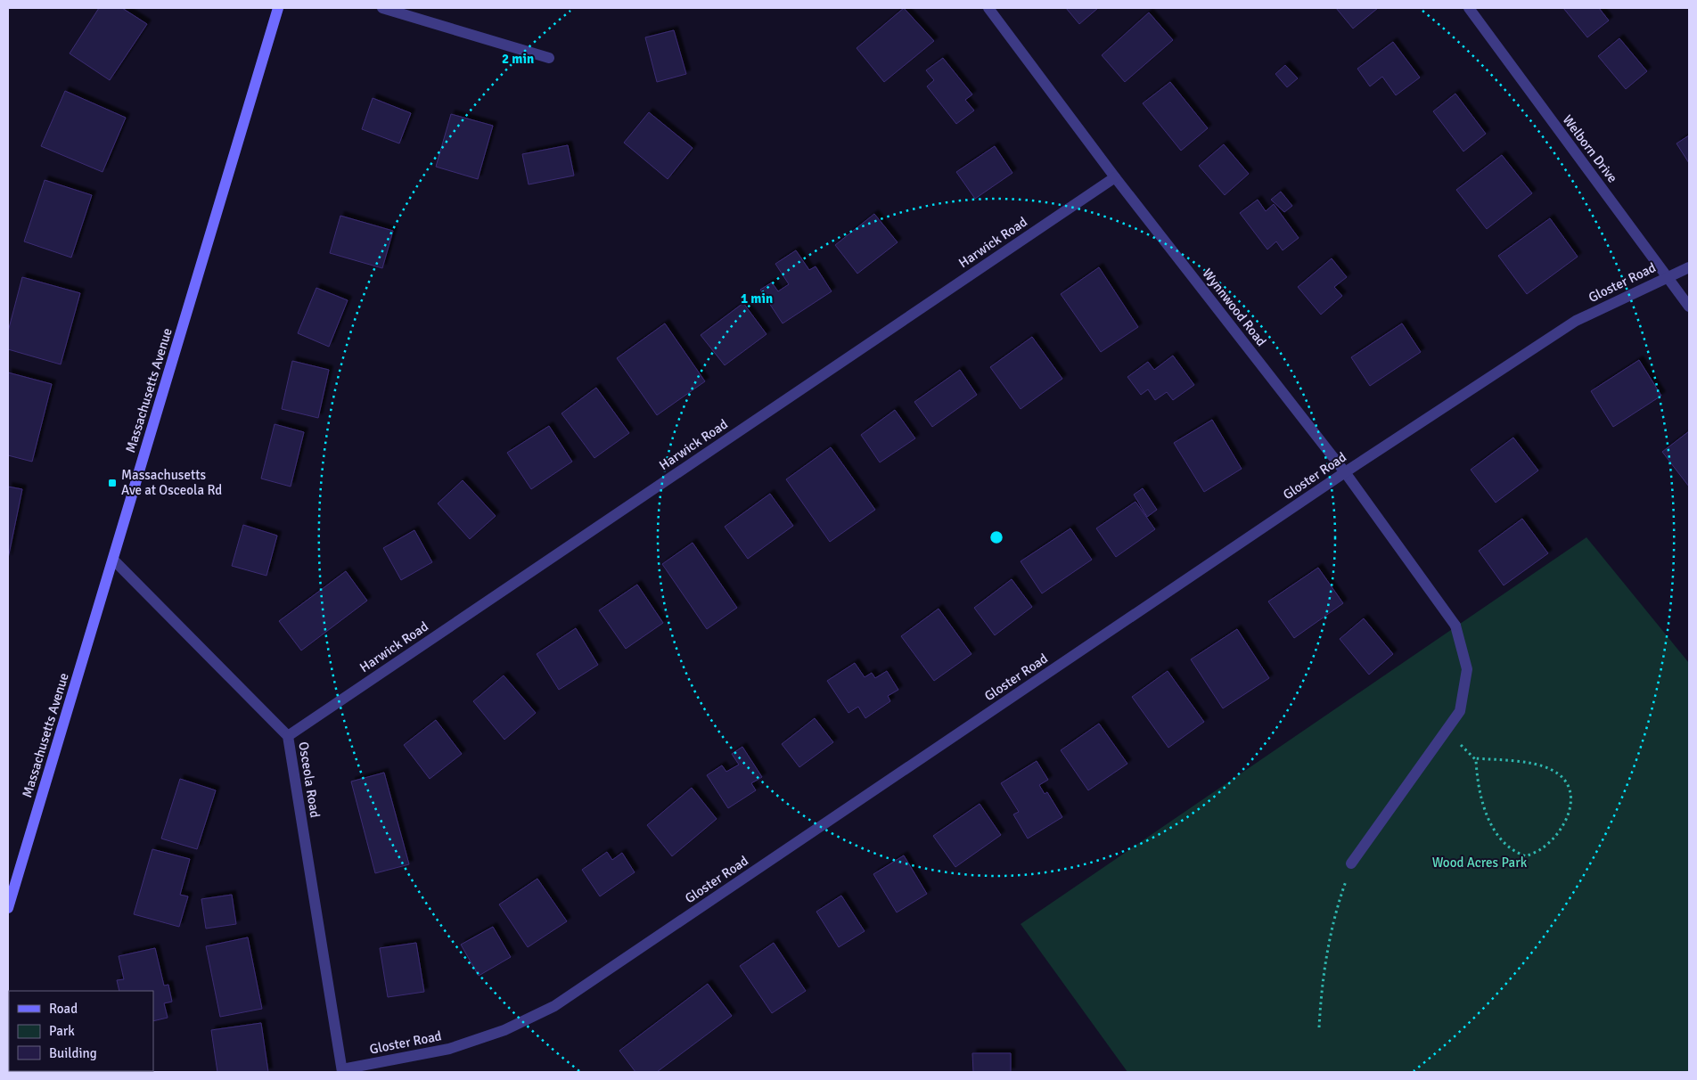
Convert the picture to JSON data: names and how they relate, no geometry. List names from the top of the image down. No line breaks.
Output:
{"streets":{"main road":["Massachusetts Avenue"],"street":["Welborn Drive","Harwick Road","Gloster Road","Wynnwood Road","Osceola Road"]},"crossings":[["Welborn Drive","Gloster Road"],["Harwick Road","Wynnwood Road"],["Harwick Road","Osceola Road"],["Gloster Road","Wynnwood Road"],["Gloster Road","Osceola Road"],["Massachusetts Avenue","Osceola Road"]],"parks":["Wood Acres Park"],"places":{"transit":["Massachusetts Ave at Osceola Rd"]},"legend":["Road","Park","Building"],"rings":["2 min","1 min"]}
